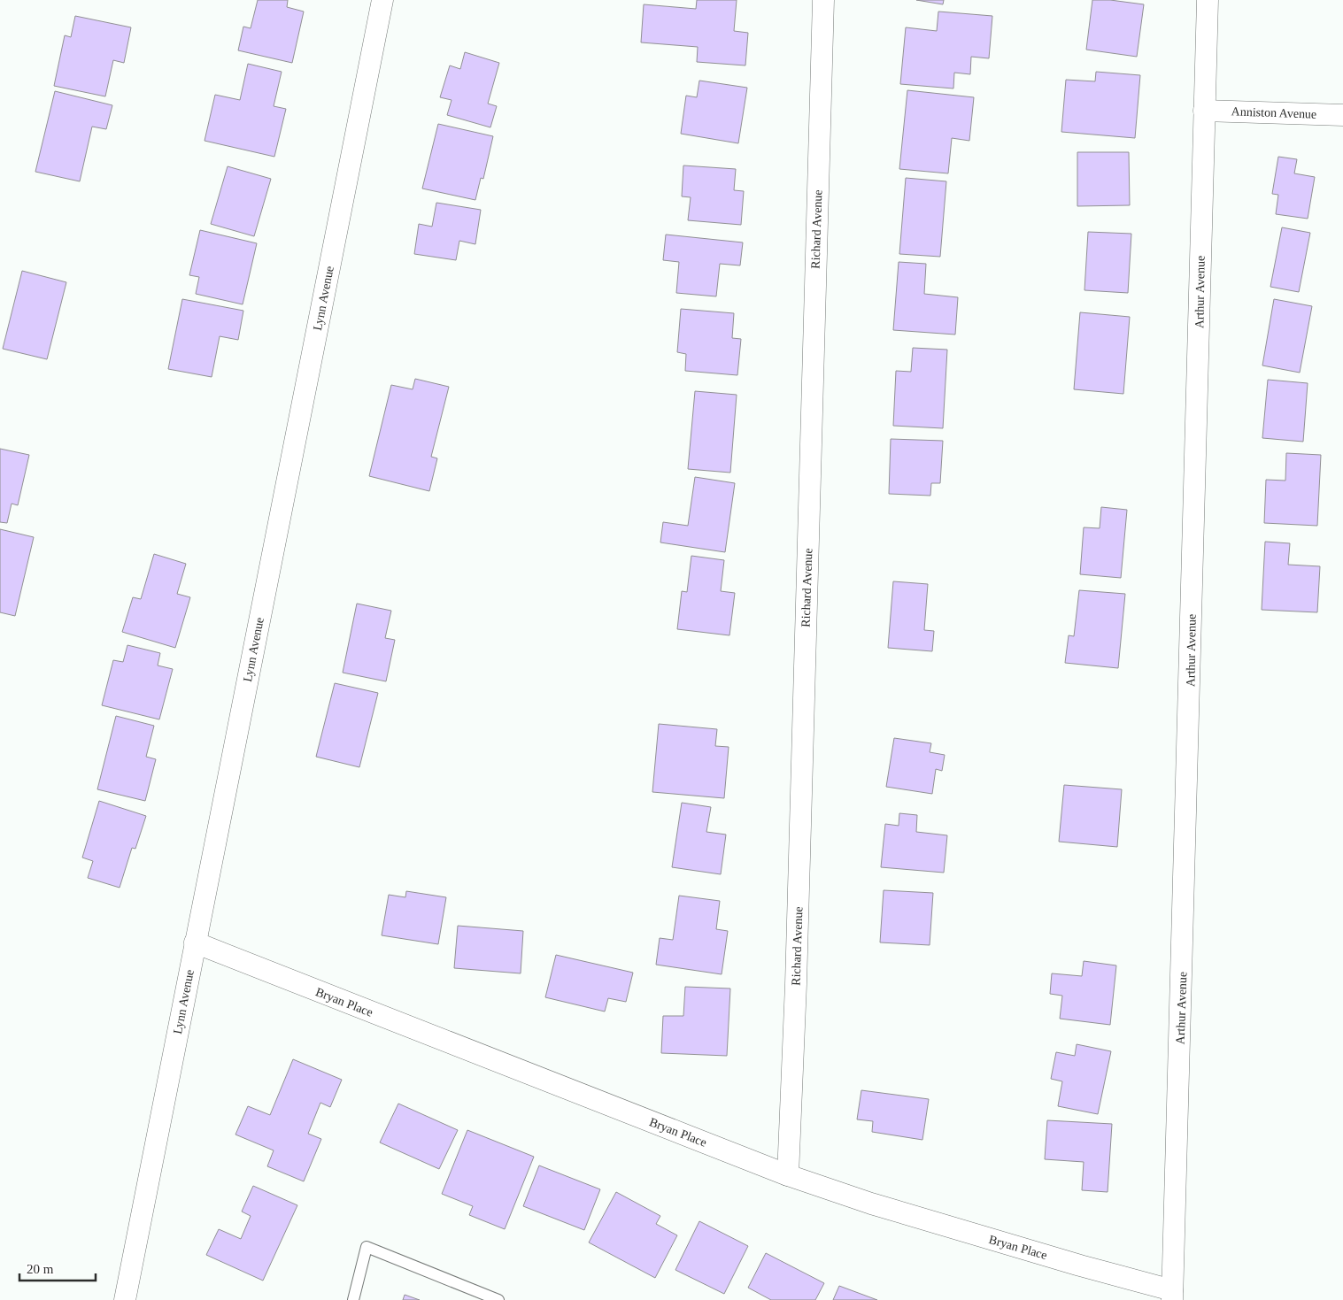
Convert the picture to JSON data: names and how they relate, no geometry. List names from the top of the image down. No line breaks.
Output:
{"streets":{"street":["Anniston Avenue","Richard Avenue","Arthur Avenue","Lynn Avenue","Bryan Place"]},"crossings":[["Anniston Avenue","Arthur Avenue"],["Richard Avenue","Bryan Place"],["Arthur Avenue","Bryan Place"],["Lynn Avenue","Bryan Place"]],"scale_bar":"20 m"}
